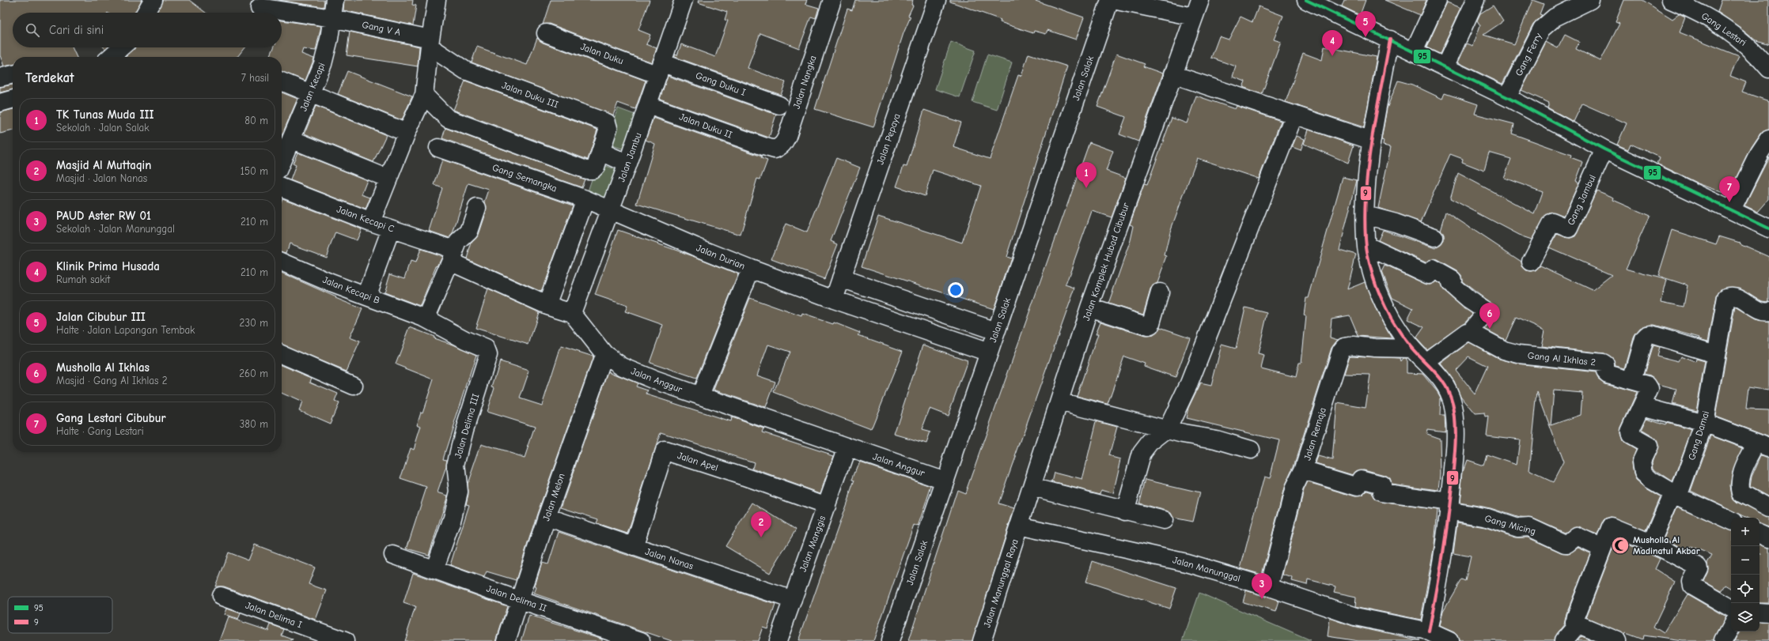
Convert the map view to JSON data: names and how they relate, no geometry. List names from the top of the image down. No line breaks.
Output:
{"streets":{"street":["Gang V A","Gang Lestari","Jalan Duku","Gang Ferry","Jalan Salak","Jalan Nangka","Gang Duku I","Jalan Kecapi","Jalan Duku III","Jalan Duku II","Jalan Pepaya","Jalan Jambu","Gang Semangka","Gang Jambul","Jalan Kecapi C","Jalan Durian","Jalan Komplek Hubad Cibubur","Jalan Kecapi B","Gang Al Ikhlas 2","Jalan Anggur","Jalan Delima III","Jalan Remaja","Gang Damai","Jalan Apel","Jalan Melon","Gang Micing","Jalan Manggis","Jalan Nanas","Jalan Manunggal","Jalan Manunggal Raya","Jalan Delima II","Jalan Delima I"]},"crossings":[["Gang V A","Jalan Kecapi"],["Gang V A","Jalan Duku III"],["Jalan Duku","Gang Duku I"],["Jalan Duku","Jalan Jambu"],["Jalan Salak","Jalan Durian"],["Jalan Salak","Jalan Anggur"],["Jalan Nangka","Jalan Duku II"],["Gang Duku I","Jalan Jambu"],["Jalan Duku II","Jalan Jambu"],["Jalan Jambu","Gang Semangka"],["Jalan Jambu","Jalan Durian"],["Jalan Jambu","Jalan Anggur"],["Gang Semangka","Jalan Durian"],["Jalan Komplek Hubad Cibubur","Jalan Manunggal"],["Jalan Komplek Hubad Cibubur","Jalan Manunggal Raya"],["Jalan Kecapi B","Jalan Delima III"],["Gang Al Ikhlas 2","Gang Damai"],["Jalan Anggur","Jalan Melon"],["Jalan Anggur","Jalan Manggis"],["Jalan Delima III","Jalan Delima II"],["Jalan Remaja","Jalan Manunggal"],["Jalan Apel","Jalan Manggis"],["Jalan Apel","Jalan Nanas"],["Jalan Melon","Jalan Nanas"],["Jalan Melon","Jalan Delima II"],["Jalan Manggis","Jalan Nanas"],["Jalan Manunggal","Jalan Manunggal Raya"]],"places":{"mosque":["Musholla Al Madinatul Akbar"]},"lines":["transit line 95","transit line 9"],"legend":["95","9"],"page":{"pins":["5","4","1","7","6","2","3"],"search":"Cari di sini","heading":["Terdekat","7 hasil"],"list":[{"mark":"1","name":"TK Tunas Muda III","note":"Sekolah · Jalan Salak","value":"80 m"},{"mark":"2","name":"Masjid Al Muttaqin","note":"Masjid · Jalan Nanas","value":"150 m"},{"mark":"3","name":"PAUD Aster RW 01","note":"Sekolah · Jalan Manunggal","value":"210 m"},{"mark":"4","name":"Klinik Prima Husada","note":"Rumah sakit","value":"210 m"},{"mark":"5","name":"Jalan Cibubur III","note":"Halte · Jalan Lapangan Tembak","value":"230 m"},{"mark":"6","name":"Musholla Al Ikhlas","note":"Masjid · Gang Al Ikhlas 2","value":"260 m"},{"mark":"7","name":"Gang Lestari Cibubur","note":"Halte · Gang Lestari","value":"380 m"}],"map_buttons":["+","−"]}}
